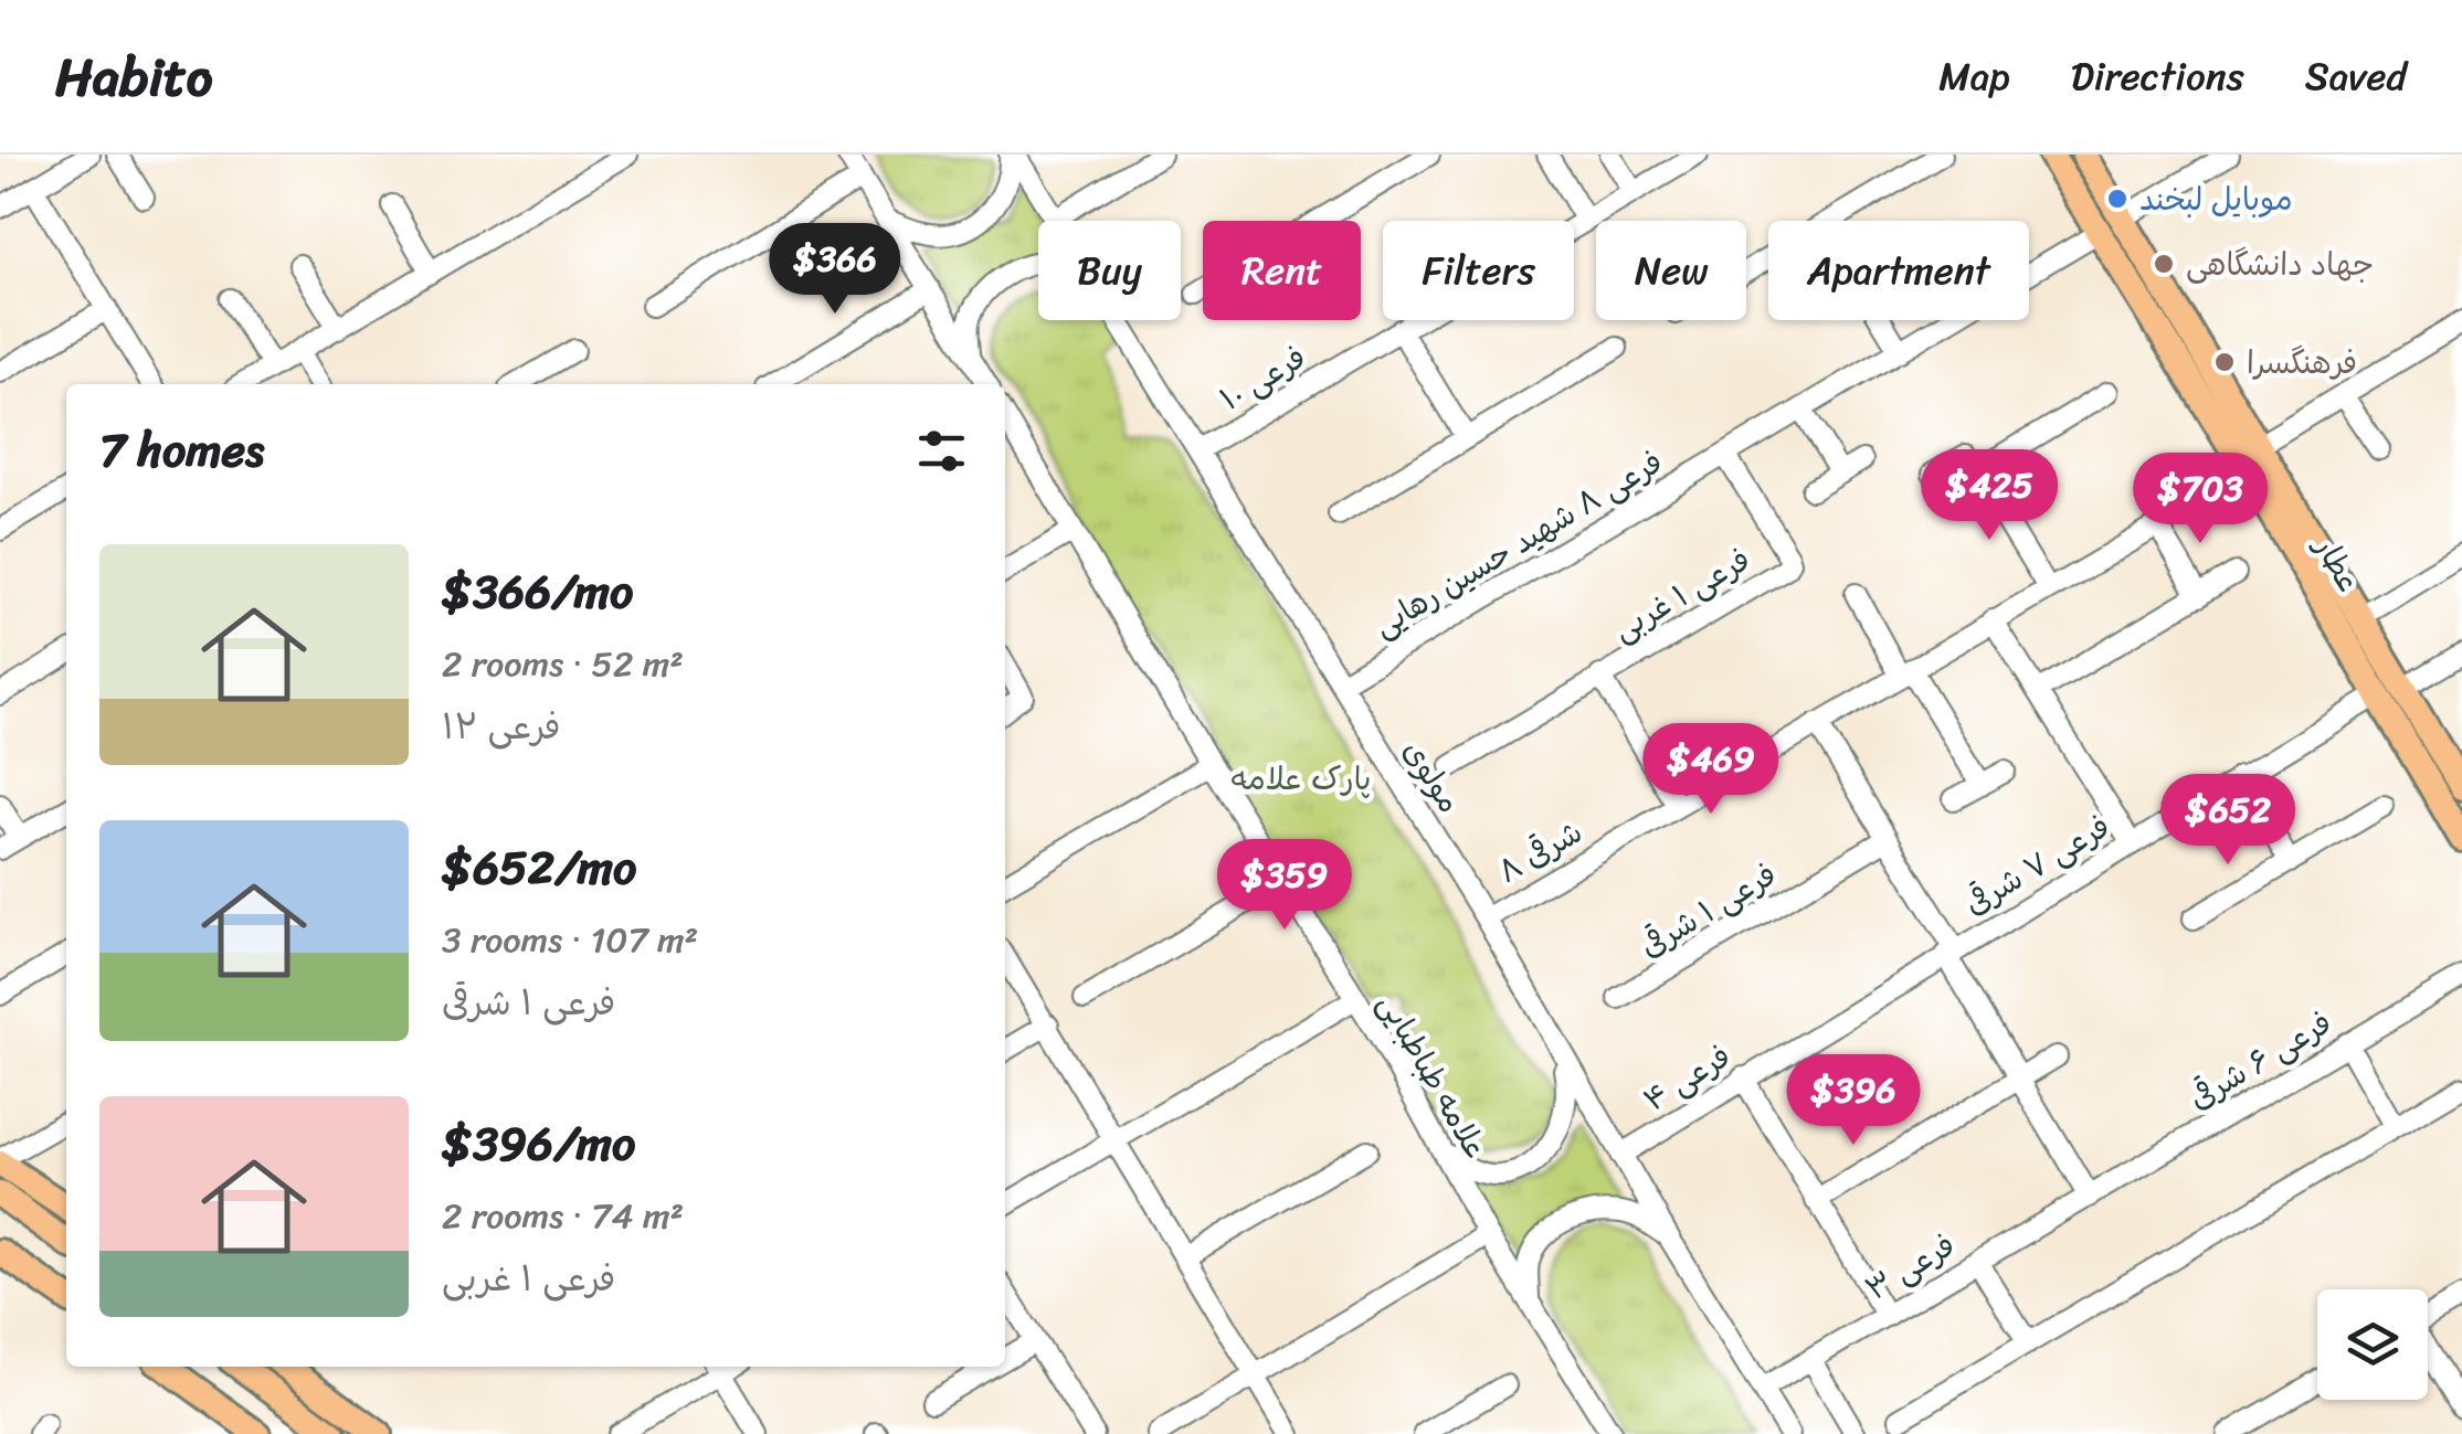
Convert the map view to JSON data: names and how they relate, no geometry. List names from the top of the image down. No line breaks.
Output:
{"streets":{"main road":["عطار"],"street":["فرعی ۱۰","فرعی ۸ شهید حسین رهایی","فرعی ۱ غربی","مولوی","۸ شرقی","فرعی ۷ شرقی","فرعی ۱ شرقی","فرعی ۶ شرقی","علامه طباطبایی","فرعی ۴","فرعی ۳"]},"crossings":[["فرعی ۱۰","مولوی"],["فرعی ۸ شهید حسین رهایی","عطار"],["فرعی ۸ شهید حسین رهایی","فرعی ۱ غربی"],["فرعی ۸ شهید حسین رهایی","مولوی"],["عطار","۸ شرقی"],["عطار","فرعی ۷ شرقی"],["مولوی","۸ شرقی"],["مولوی","فرعی ۴"],["مولوی","فرعی ۳"],["فرعی ۷ شرقی","فرعی ۴"],["فرعی ۶ شرقی","فرعی ۳"]],"parks":["پارک علامه"],"places":["موبایل لبخند","جهاد دانشگاهی","فرهنگسرا"],"page":{"header":"Habito","nav":["Map","Directions","Saved"],"chip":["Buy","Rent","Filters","New","Apartment"],"price":["$366","$425","$703","$469","$652","$359","$396"],"heading":"7 homes","list":[{"name":"$366/mo","note":"2 rooms · 52 m² · فرعی ۱۲"},{"name":"$652/mo","note":"3 rooms · 107 m² · فرعی ۱ شرقی"},{"name":"$396/mo","note":"2 rooms · 74 m² · فرعی ۱ غربی"}]}}
